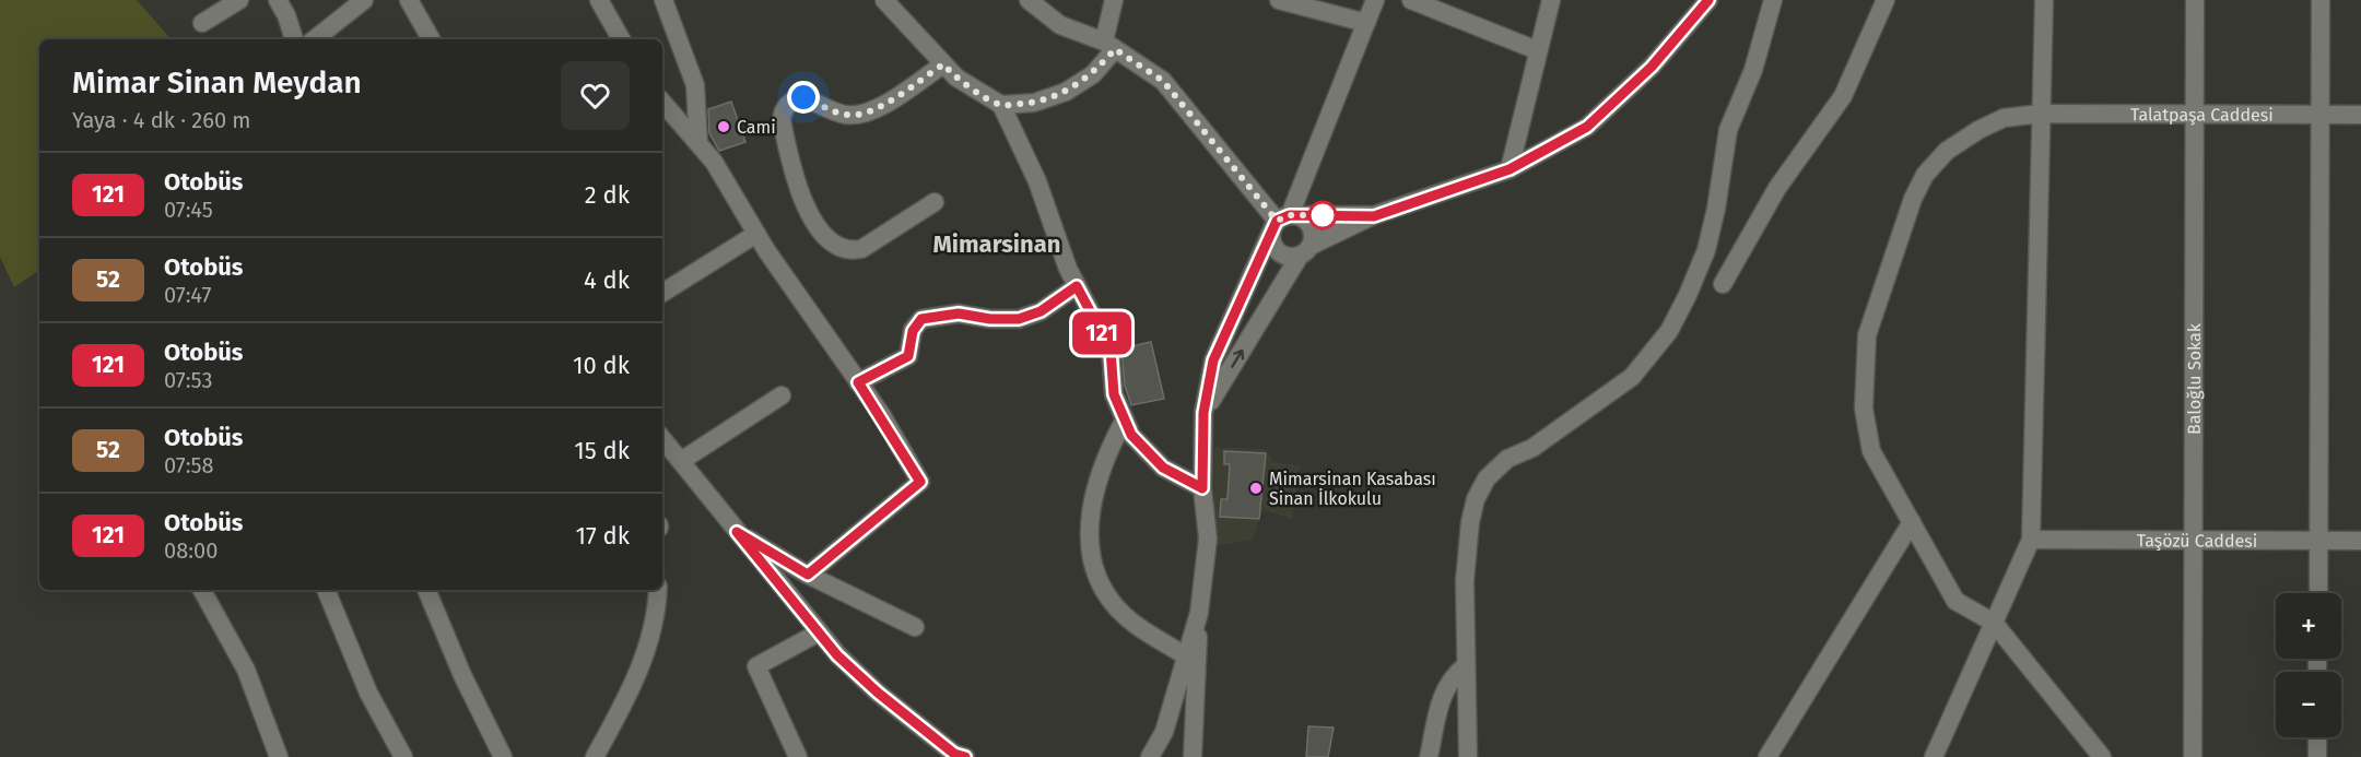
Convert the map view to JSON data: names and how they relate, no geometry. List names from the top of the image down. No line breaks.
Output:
{"streets":{"street":["Talatpaşa Caddesi","Baloğlu Sokak","Taşözü Caddesi"]},"crossings":[["Talatpaşa Caddesi","Baloğlu Sokak"],["Baloğlu Sokak","Taşözü Caddesi"]],"districts":["Mimarsinan"],"places":["Cami","Mimarsinan Kasabası Sinan İlkokulu"],"lines":["bus line 121"],"page":{"on_map":"121","heading":["Mimar Sinan Meydan","Yaya · 4 dk · 260 m"],"list":[{"mark":"121","name":"Otobüs","note":"07:45","value":"2 dk"},{"mark":"52","name":"Otobüs","note":"07:47","value":"4 dk"},{"mark":"121","name":"Otobüs","note":"07:53","value":"10 dk"},{"mark":"52","name":"Otobüs","note":"07:58","value":"15 dk"},{"mark":"121","name":"Otobüs","note":"08:00","value":"17 dk"}],"map_buttons":["+","−"]}}
